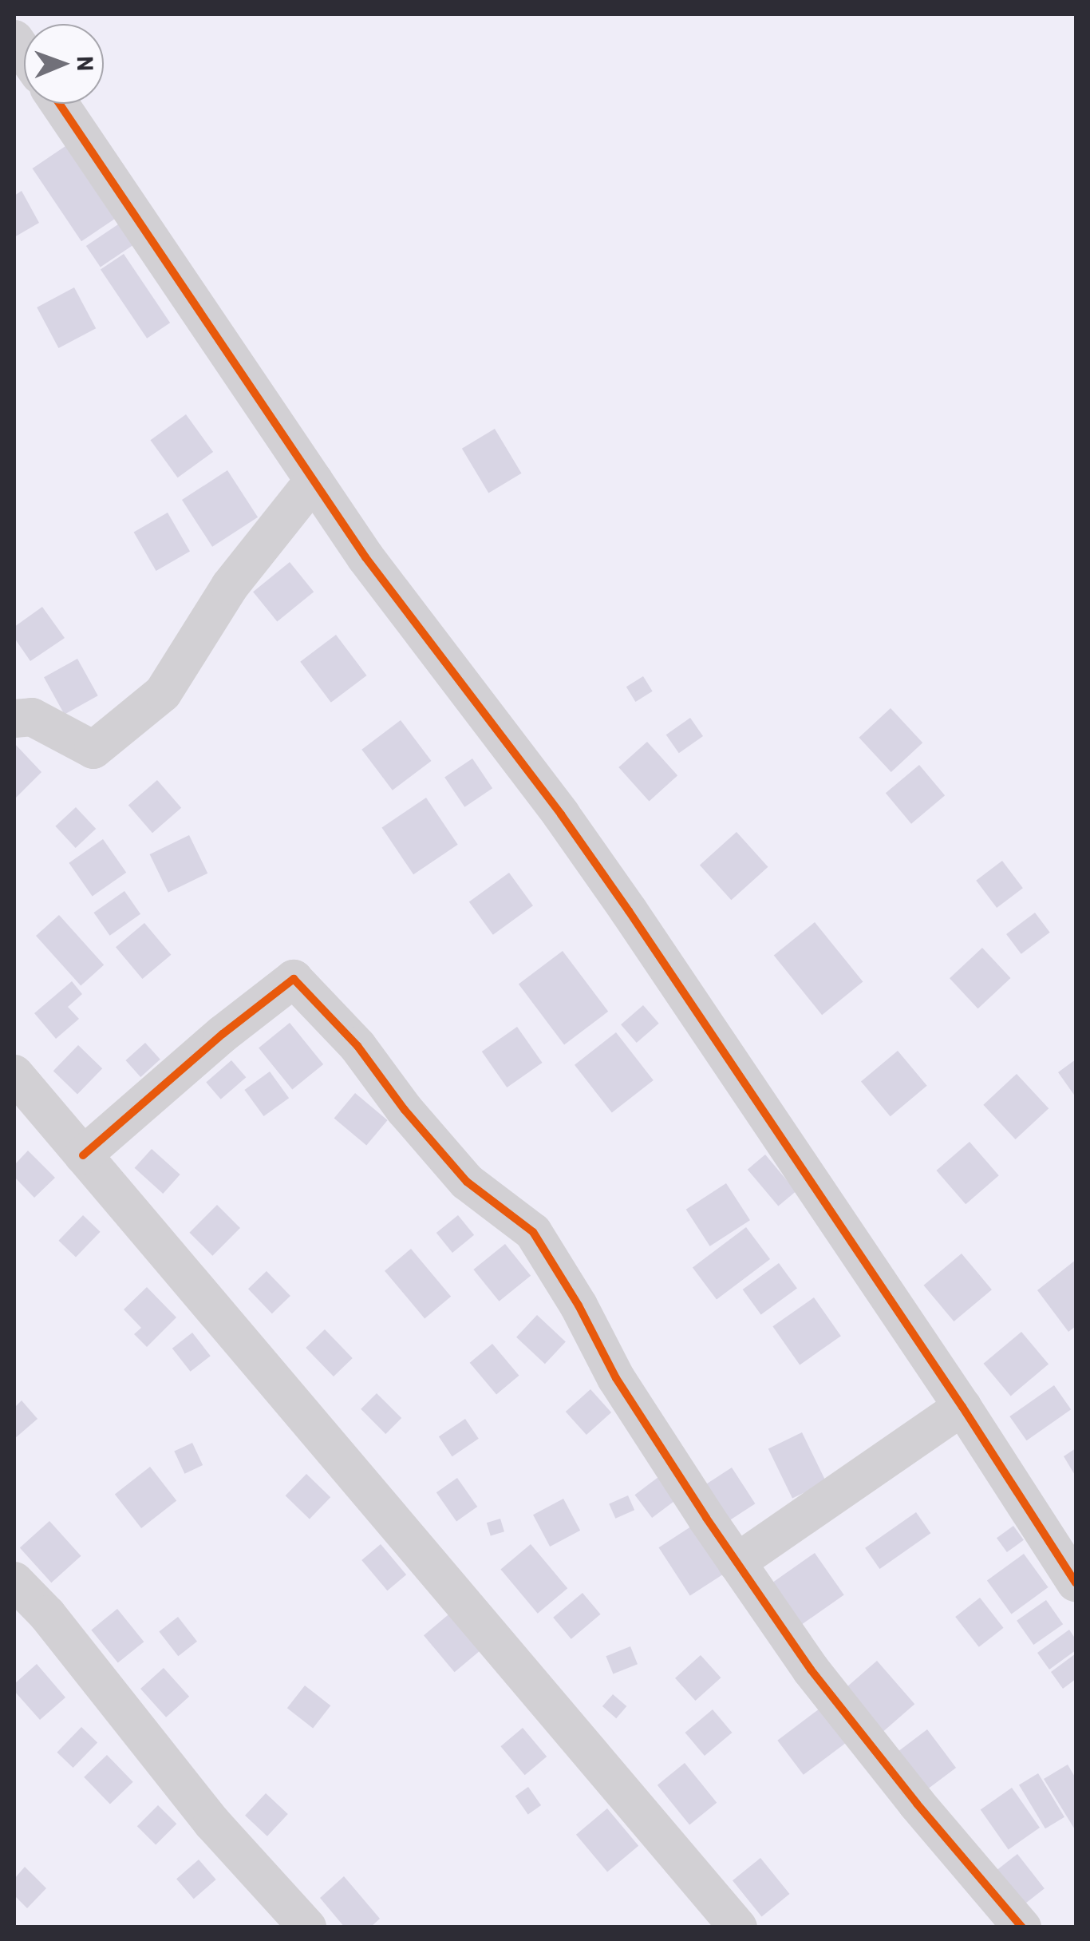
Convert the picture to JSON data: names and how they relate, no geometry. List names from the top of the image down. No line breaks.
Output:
{"north":"right"}
